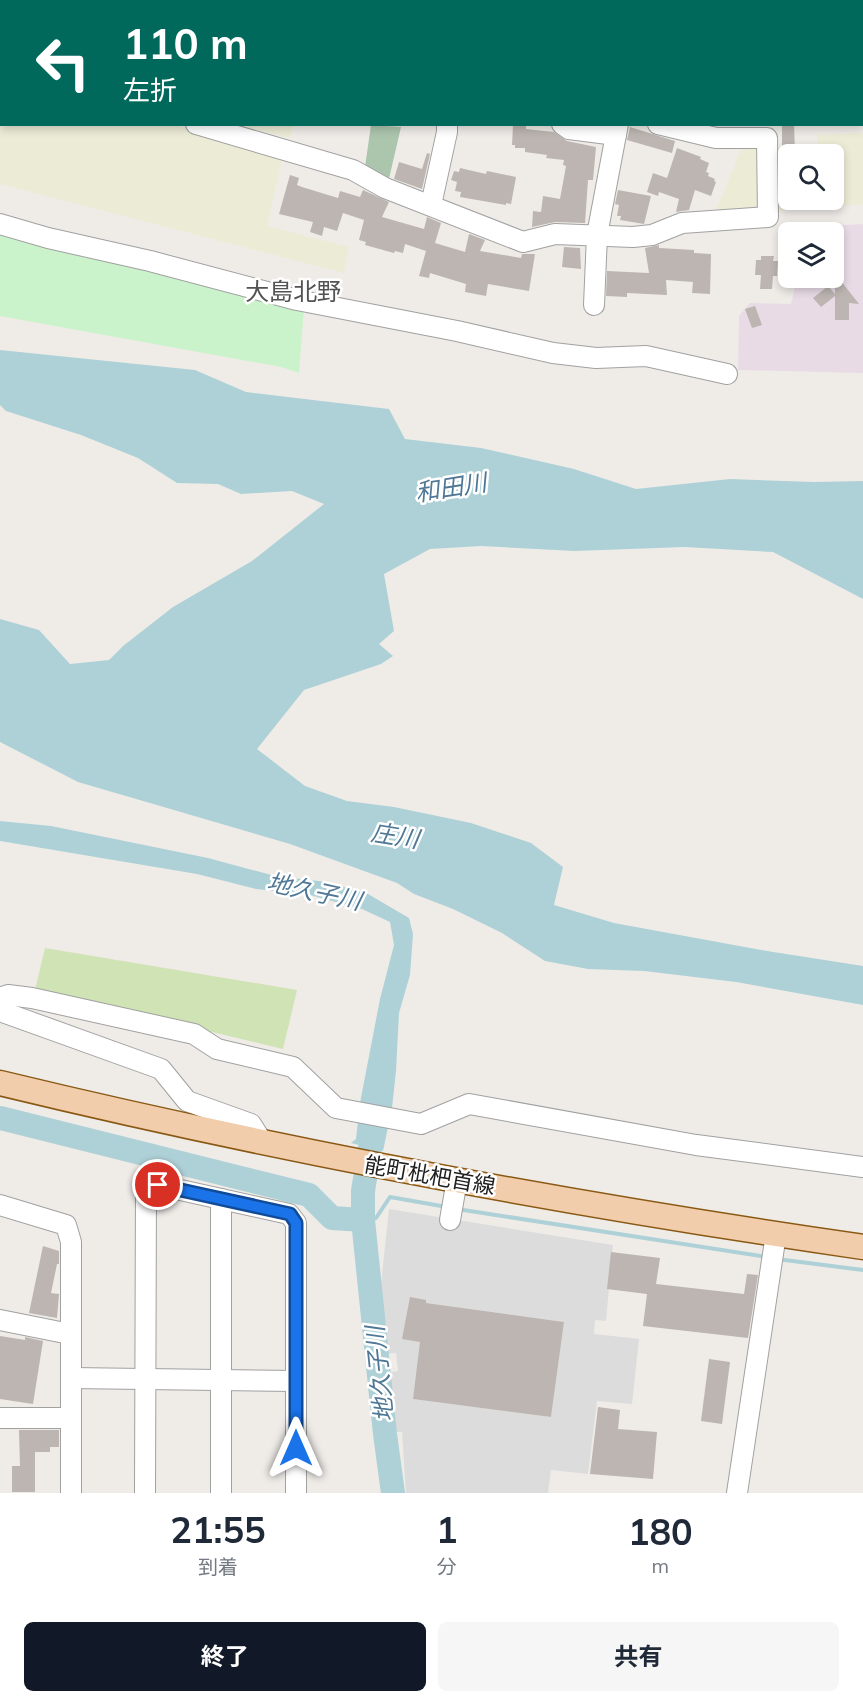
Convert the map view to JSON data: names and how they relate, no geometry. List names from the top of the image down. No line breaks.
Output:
{"streets":{"main road":["能町枇杷首線"]},"districts":["大島北野"],"water":["和田川","庄川","地久子川"],"page":{"turn":["110 m","左折"],"eta":["21:55","到着","1","分","180","m"],"buttons":["終了","共有"]}}
